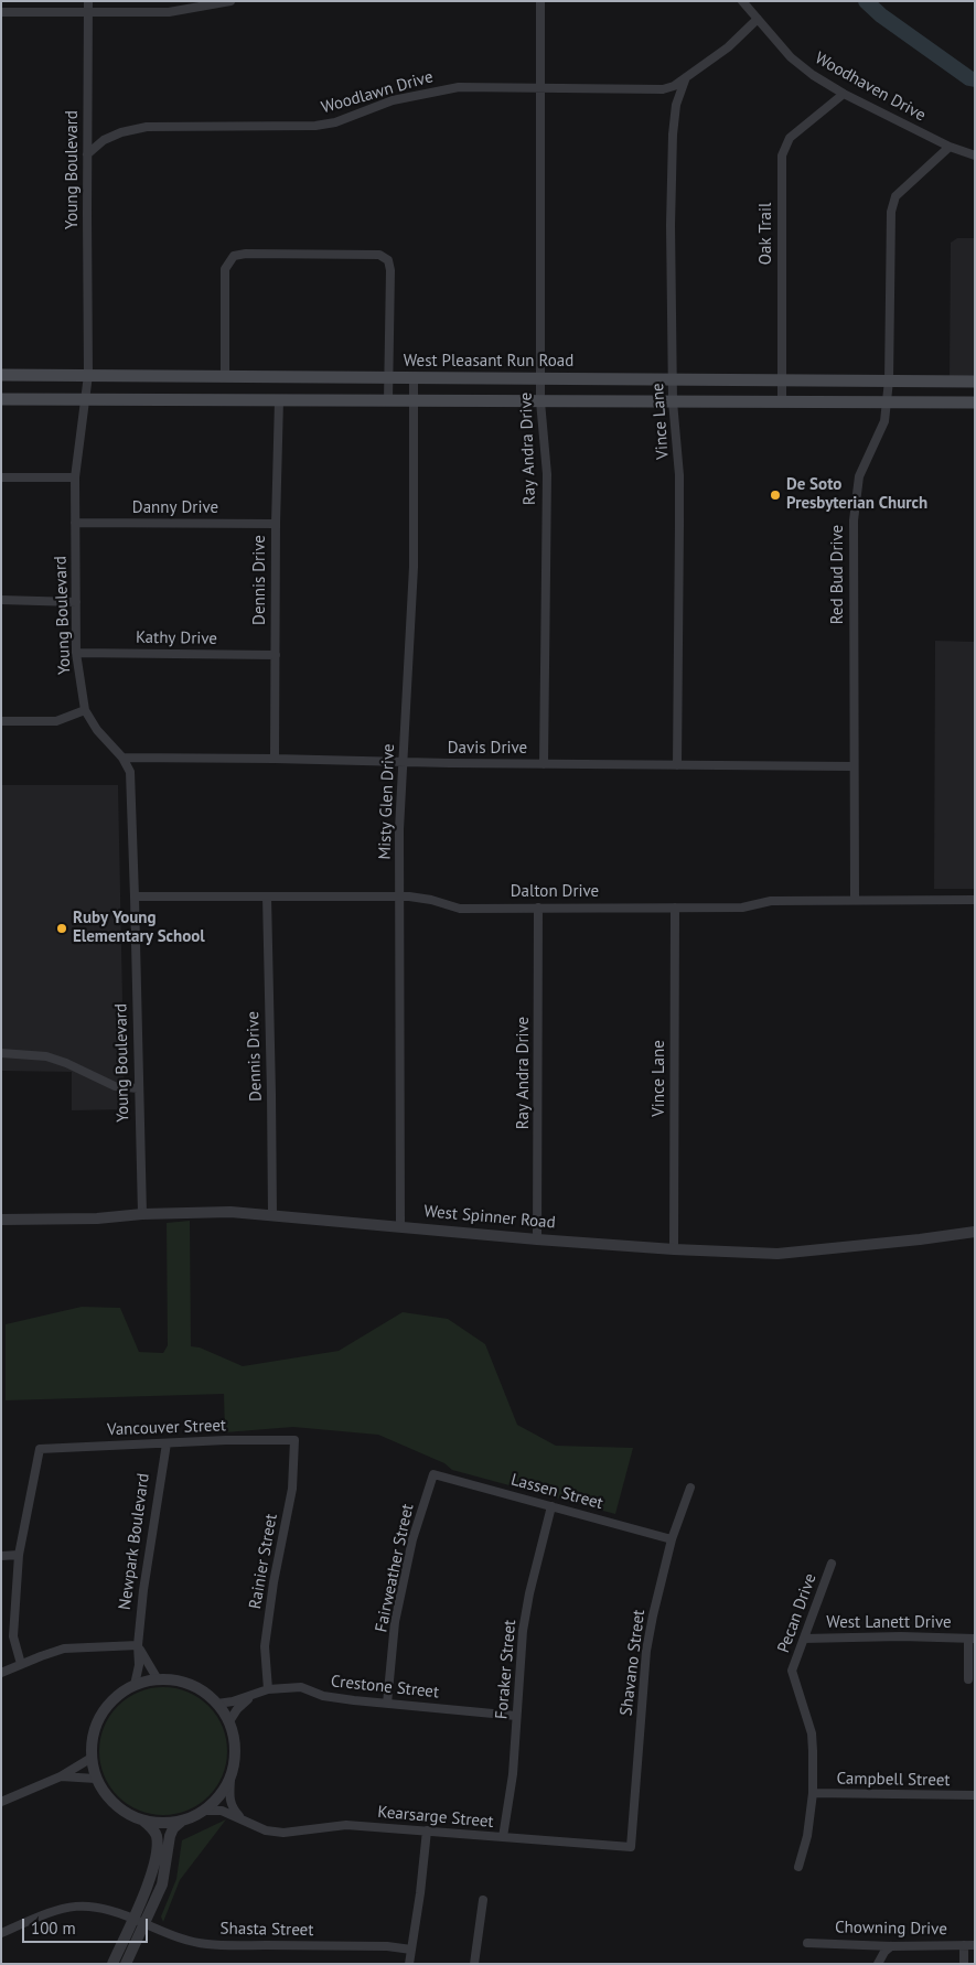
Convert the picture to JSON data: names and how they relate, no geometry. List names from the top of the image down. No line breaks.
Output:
{"streets":{"main road":["West Pleasant Run Road"],"street":["Woodhaven Drive","Woodlawn Drive","Young Boulevard","Oak Trail","Vince Lane","Ray Andra Drive","Danny Drive","Red Bud Drive","Dennis Drive","Kathy Drive","Davis Drive","Misty Glen Drive","Dalton Drive","West Spinner Road","Vancouver Street","Lassen Street","Newpark Boulevard","Rainier Street","Fairweather Street","Pecan Drive","West Lanett Drive","Shavano Street","Foraker Street","Crestone Street","Campbell Street","Kearsarge Street","Chowning Drive","Shasta Street"]},"crossings":[["Woodhaven Drive","Woodlawn Drive"],["Woodhaven Drive","Oak Trail"],["Woodhaven Drive","Red Bud Drive"],["Woodlawn Drive","Young Boulevard"],["Woodlawn Drive","Vince Lane"],["Woodlawn Drive","Ray Andra Drive"],["Young Boulevard","West Pleasant Run Road"],["Young Boulevard","Danny Drive"],["Young Boulevard","Kathy Drive"],["Young Boulevard","Davis Drive"],["Young Boulevard","Dalton Drive"],["Young Boulevard","West Spinner Road"],["Oak Trail","West Pleasant Run Road"],["West Pleasant Run Road","Vince Lane"],["West Pleasant Run Road","Ray Andra Drive"],["West Pleasant Run Road","Red Bud Drive"],["West Pleasant Run Road","Misty Glen Drive"],["Vince Lane","Davis Drive"],["Vince Lane","Dalton Drive"],["Vince Lane","West Spinner Road"],["Ray Andra Drive","Davis Drive"],["Ray Andra Drive","Dalton Drive"],["Ray Andra Drive","West Spinner Road"],["Danny Drive","Dennis Drive"],["Red Bud Drive","Davis Drive"],["Red Bud Drive","Dalton Drive"],["Dennis Drive","Kathy Drive"],["Dennis Drive","Davis Drive"],["Dennis Drive","Dalton Drive"],["Dennis Drive","West Spinner Road"],["Davis Drive","Misty Glen Drive"],["Misty Glen Drive","Dalton Drive"],["Misty Glen Drive","West Spinner Road"],["Vancouver Street","Newpark Boulevard"],["Vancouver Street","Rainier Street"],["Lassen Street","Fairweather Street"],["Lassen Street","Shavano Street"],["Lassen Street","Foraker Street"],["Newpark Boulevard","Crestone Street"],["Newpark Boulevard","Kearsarge Street"],["Rainier Street","Crestone Street"],["Fairweather Street","Crestone Street"],["Pecan Drive","West Lanett Drive"],["Pecan Drive","Campbell Street"],["Shavano Street","Kearsarge Street"],["Foraker Street","Crestone Street"],["Foraker Street","Kearsarge Street"],["Crestone Street","Kearsarge Street"]],"places":["De Soto Presbyterian Church","Ruby Young Elementary School"],"scale_bar":"100 m"}
